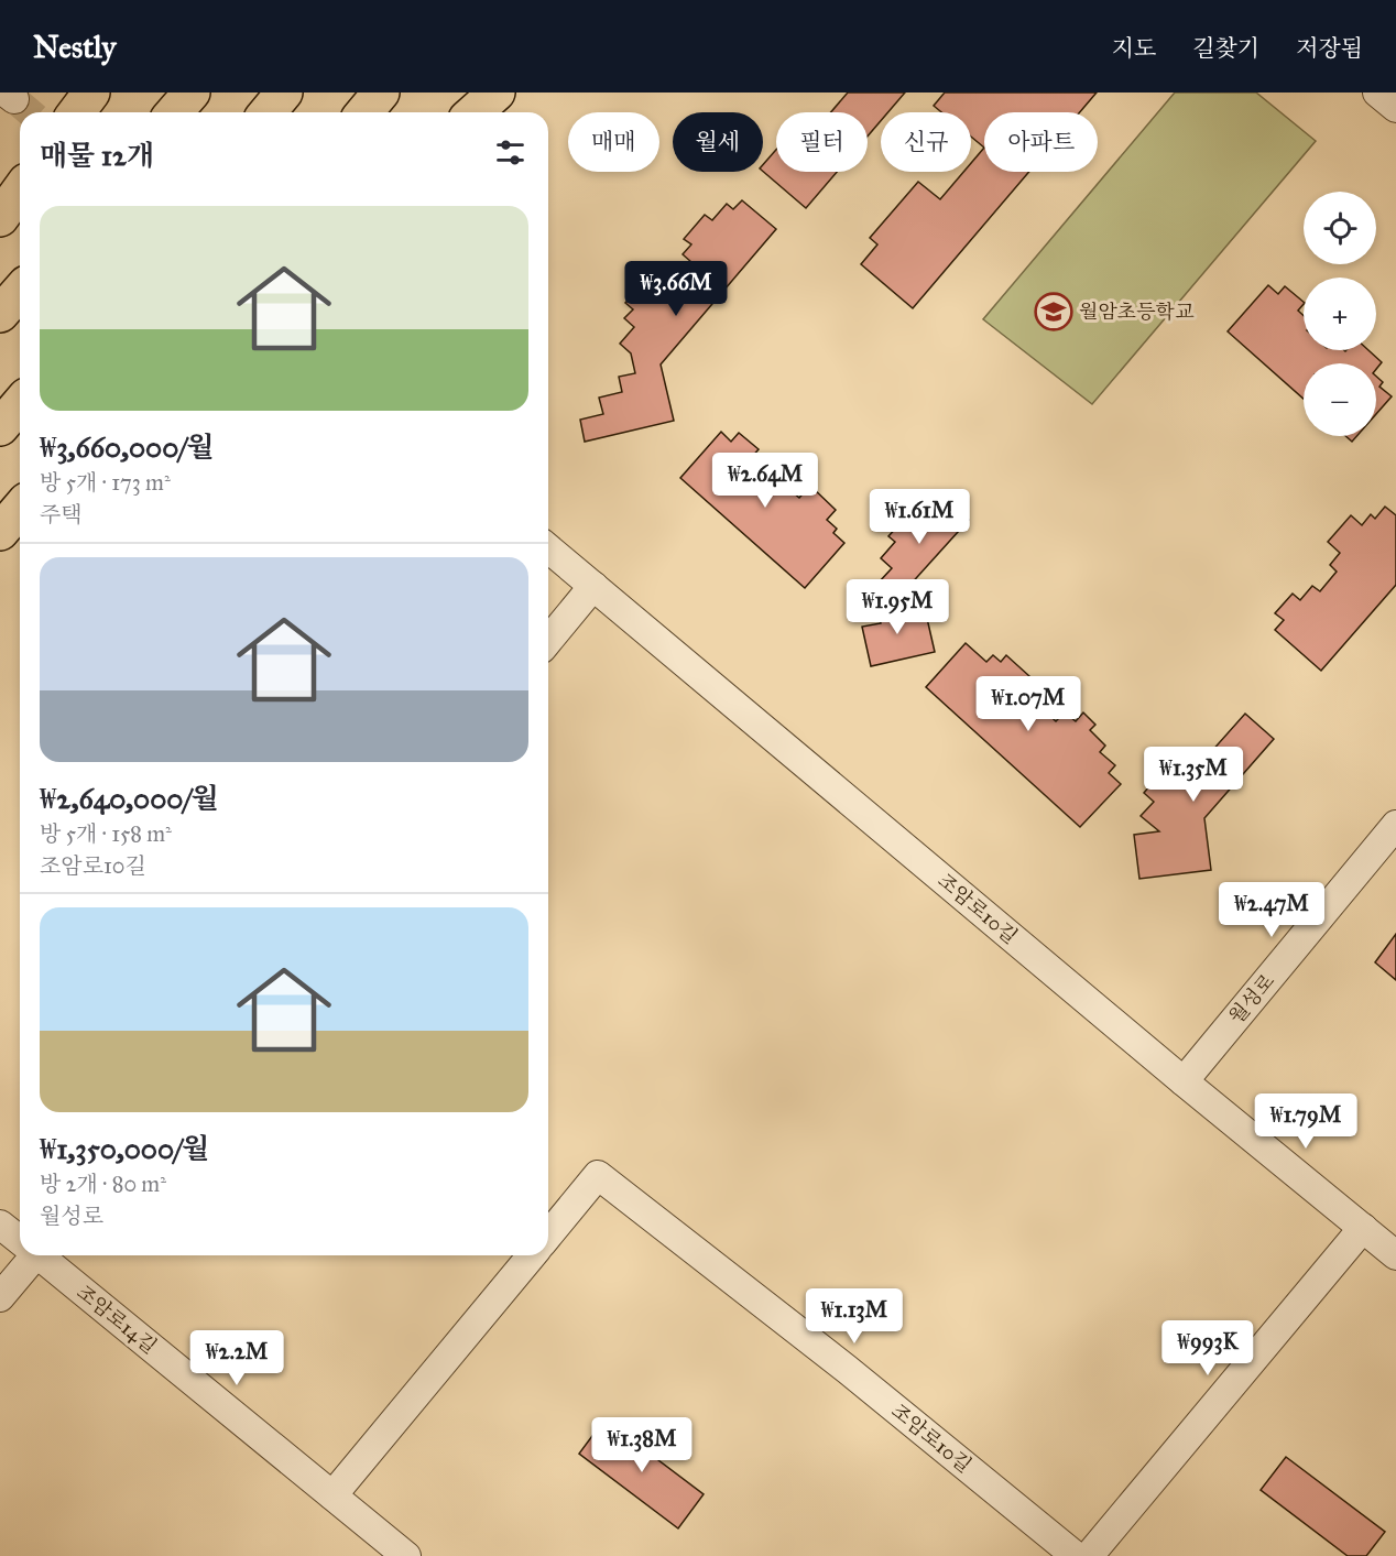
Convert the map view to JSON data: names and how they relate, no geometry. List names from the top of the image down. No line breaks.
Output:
{"streets":{"street":["조암로10길","월성로","조암로14길"]},"crossings":[["조암로10길","월성로"]],"places":{"school or university":["월암초등학교"]},"page":{"header":"Nestly","nav":["지도","길찾기","저장됨"],"chip":["매매","월세","필터","신규","아파트"],"heading":"매물 12개","map_buttons":["+","−"],"list":[{"name":"₩3,660,000/월","note":"방 5개 · 173 m² · 주택"},{"name":"₩2,640,000/월","note":"방 5개 · 158 m² · 조암로10길"},{"name":"₩1,350,000/월","note":"방 2개 · 80 m² · 월성로"}],"price":["₩3.66M","₩2.64M","₩1.61M","₩1.95M","₩1.07M","₩1.35M","₩2.47M","₩1.79M","₩1.13M","₩993K","₩2.2M","₩1.38M"]}}
